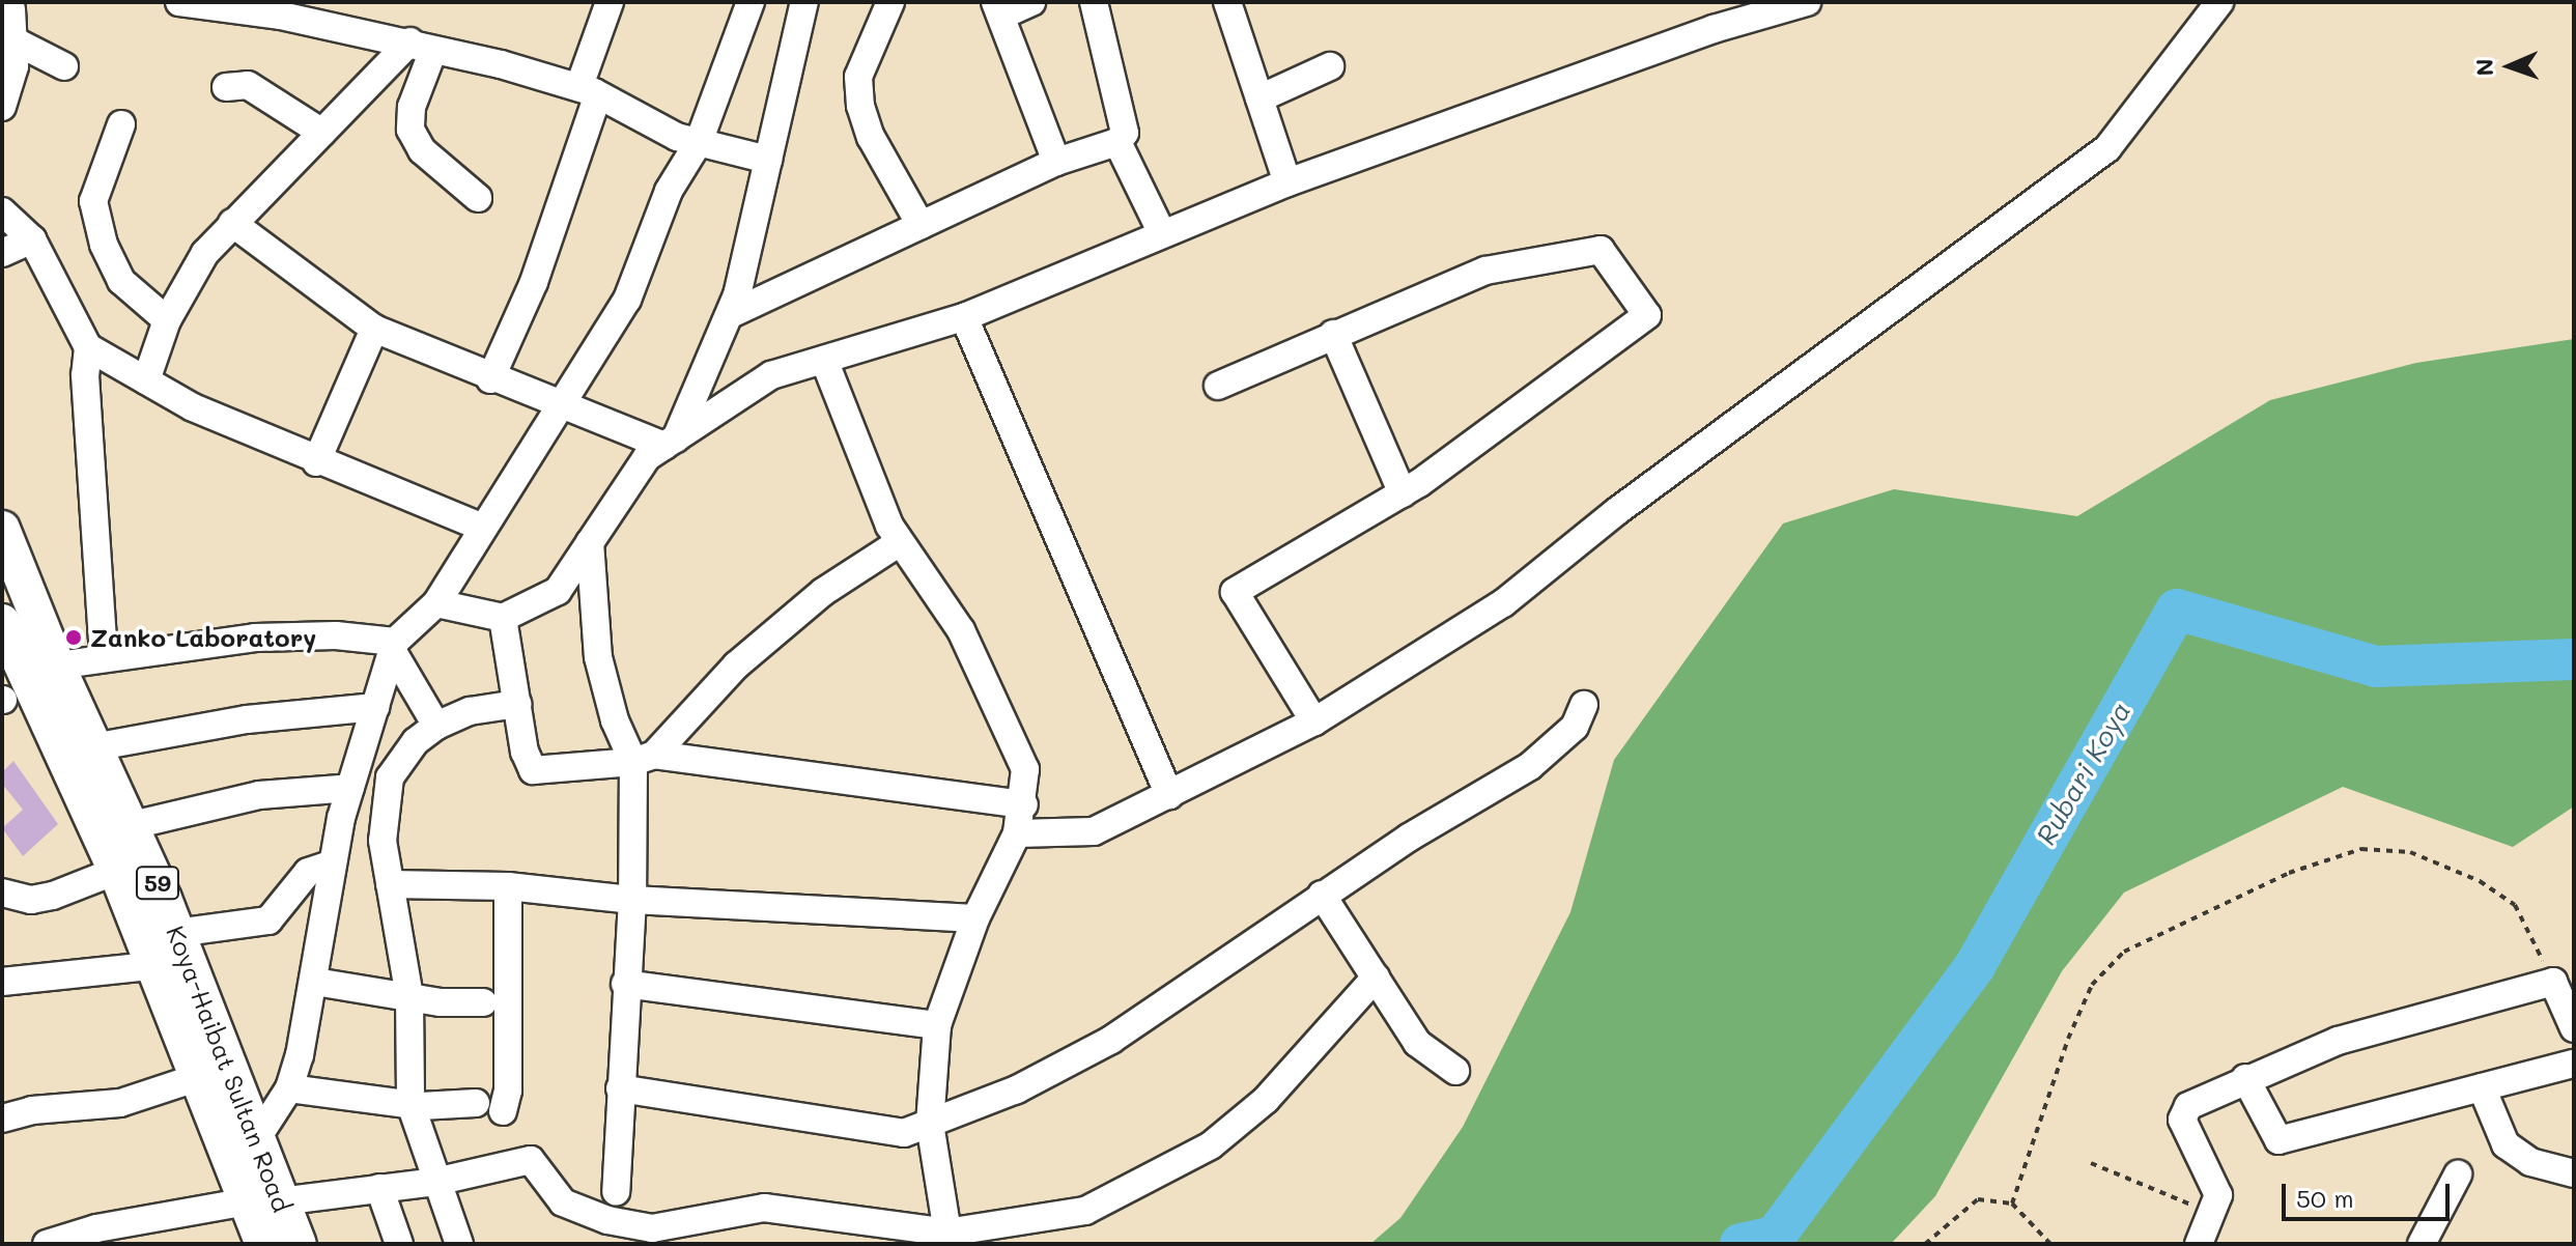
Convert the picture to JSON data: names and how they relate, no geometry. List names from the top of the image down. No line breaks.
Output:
{"streets":{"main road":["59","Koya-Haibat Sultan Road"]},"crossings":[["59","Koya-Haibat Sultan Road"]],"water":["Rubari Koya"],"places":["Zanko Laboratory"],"scale_bar":"50 m","north":"left"}
